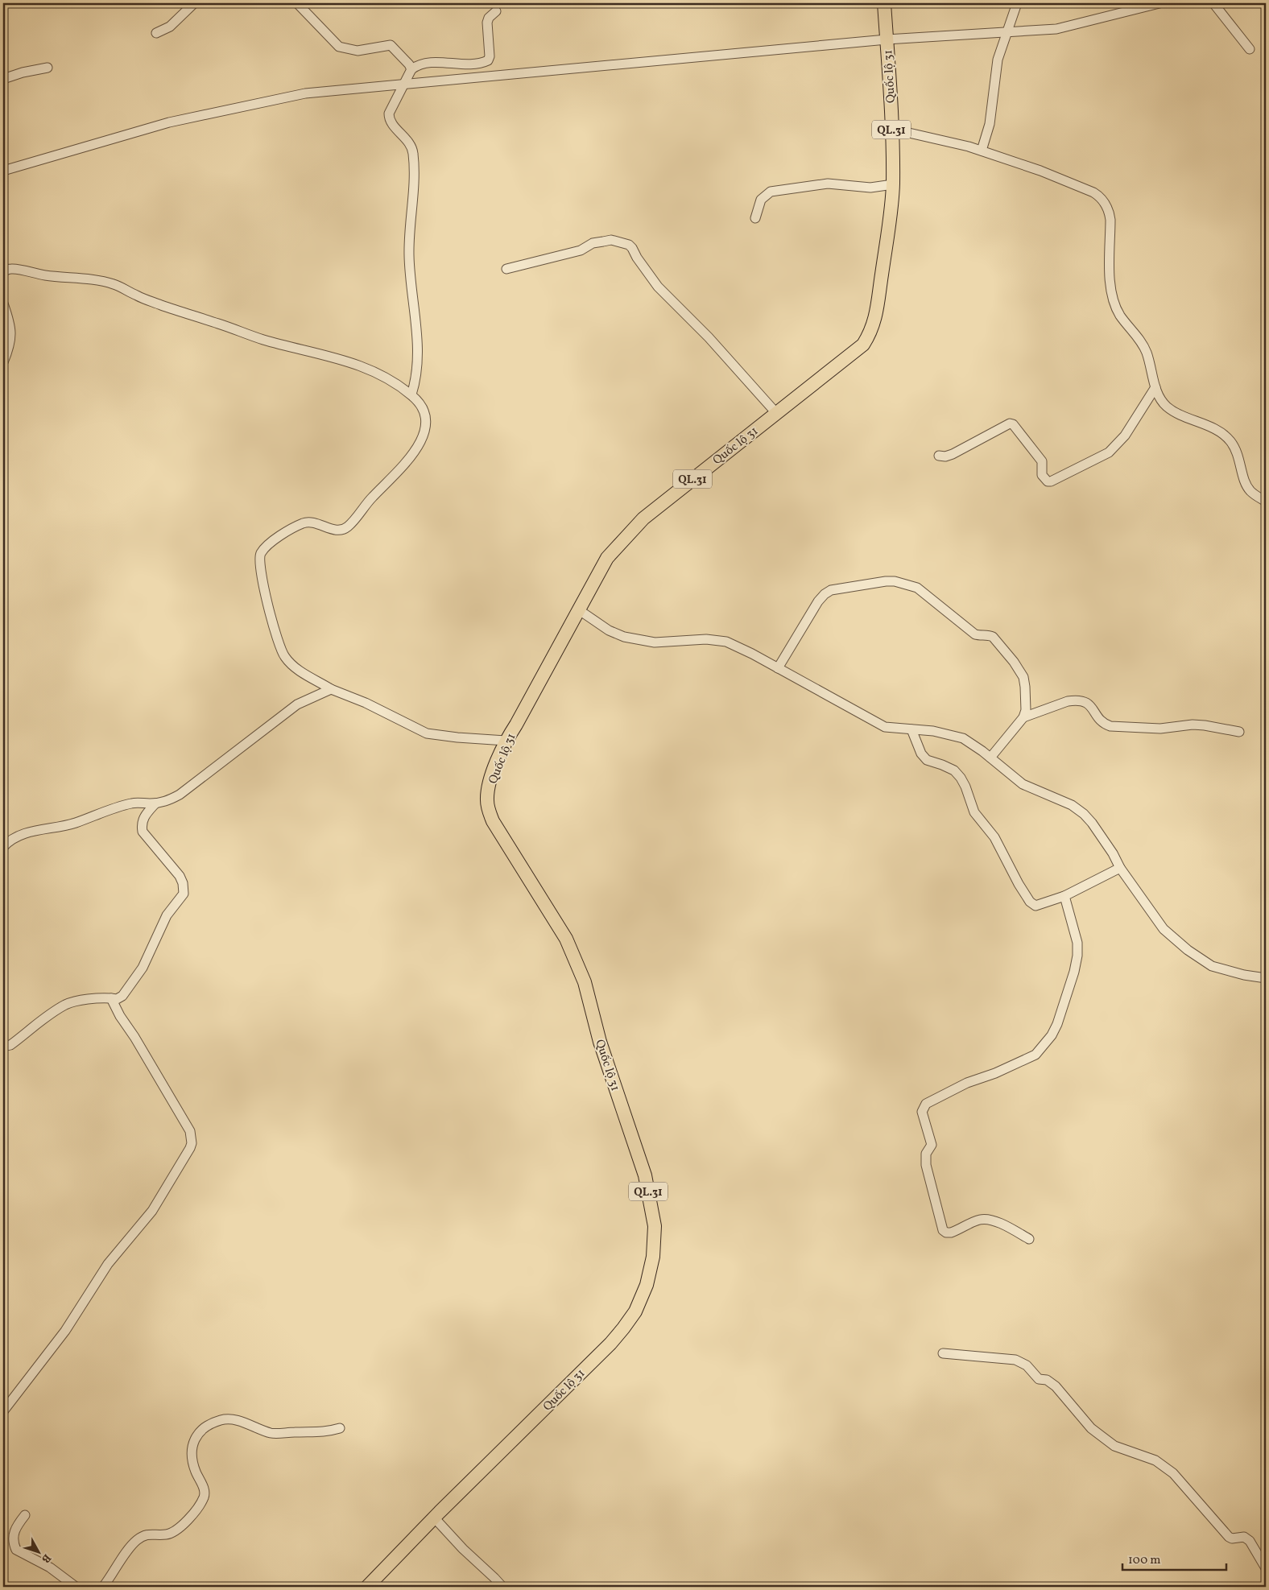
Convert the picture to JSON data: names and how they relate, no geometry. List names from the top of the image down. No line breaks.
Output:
{"streets":{"highway":["Quốc lộ 31","QL.31"]},"scale_bar":"100 m","north":"bottom right"}
